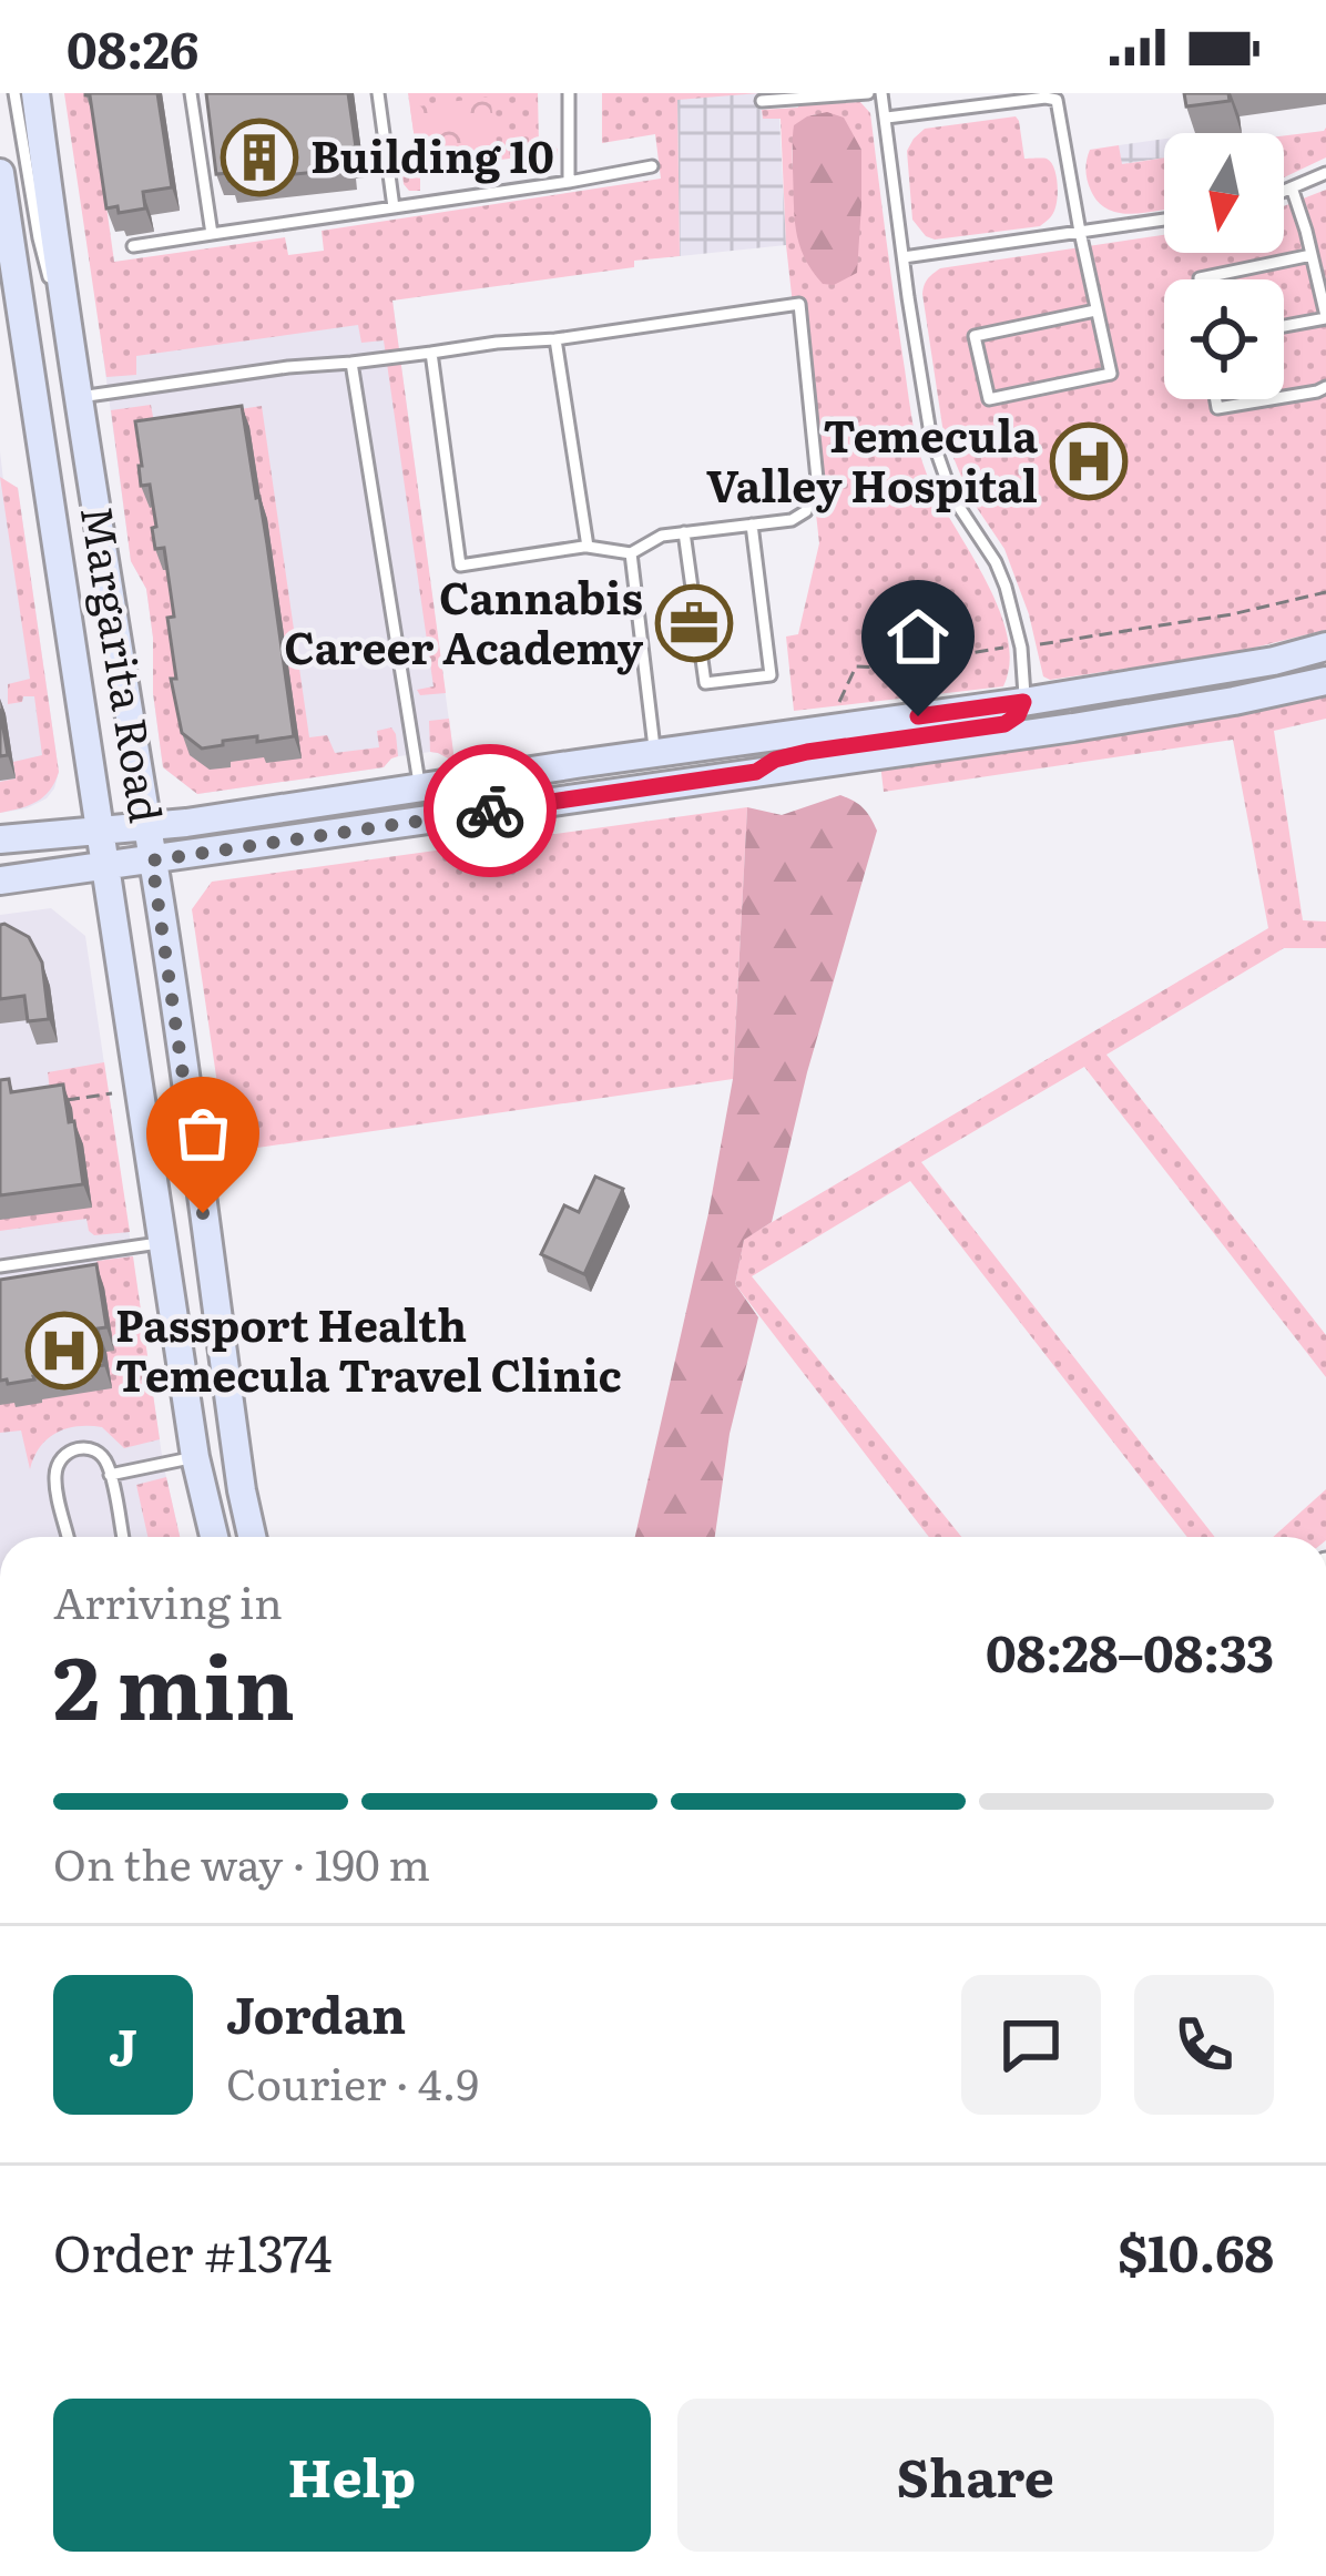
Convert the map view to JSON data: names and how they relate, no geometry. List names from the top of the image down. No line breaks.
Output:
{"streets":{"main road":["Margarita Road"]},"places":{"building":["Building 10"],"hospital":["Temecula Valley Hospital","Passport Health Temecula Travel Clinic"],"office":["Cannabis Career Academy"]},"north":"bottom","page":{"status":"08:26","heading":["2 min","Arriving in","08:28–08:33"],"panel":["Jordan","Courier · 4.9","Order #1374","$10.68"],"bar":"On the way · 190 m","round":"J","buttons":["Help","Share"]}}
